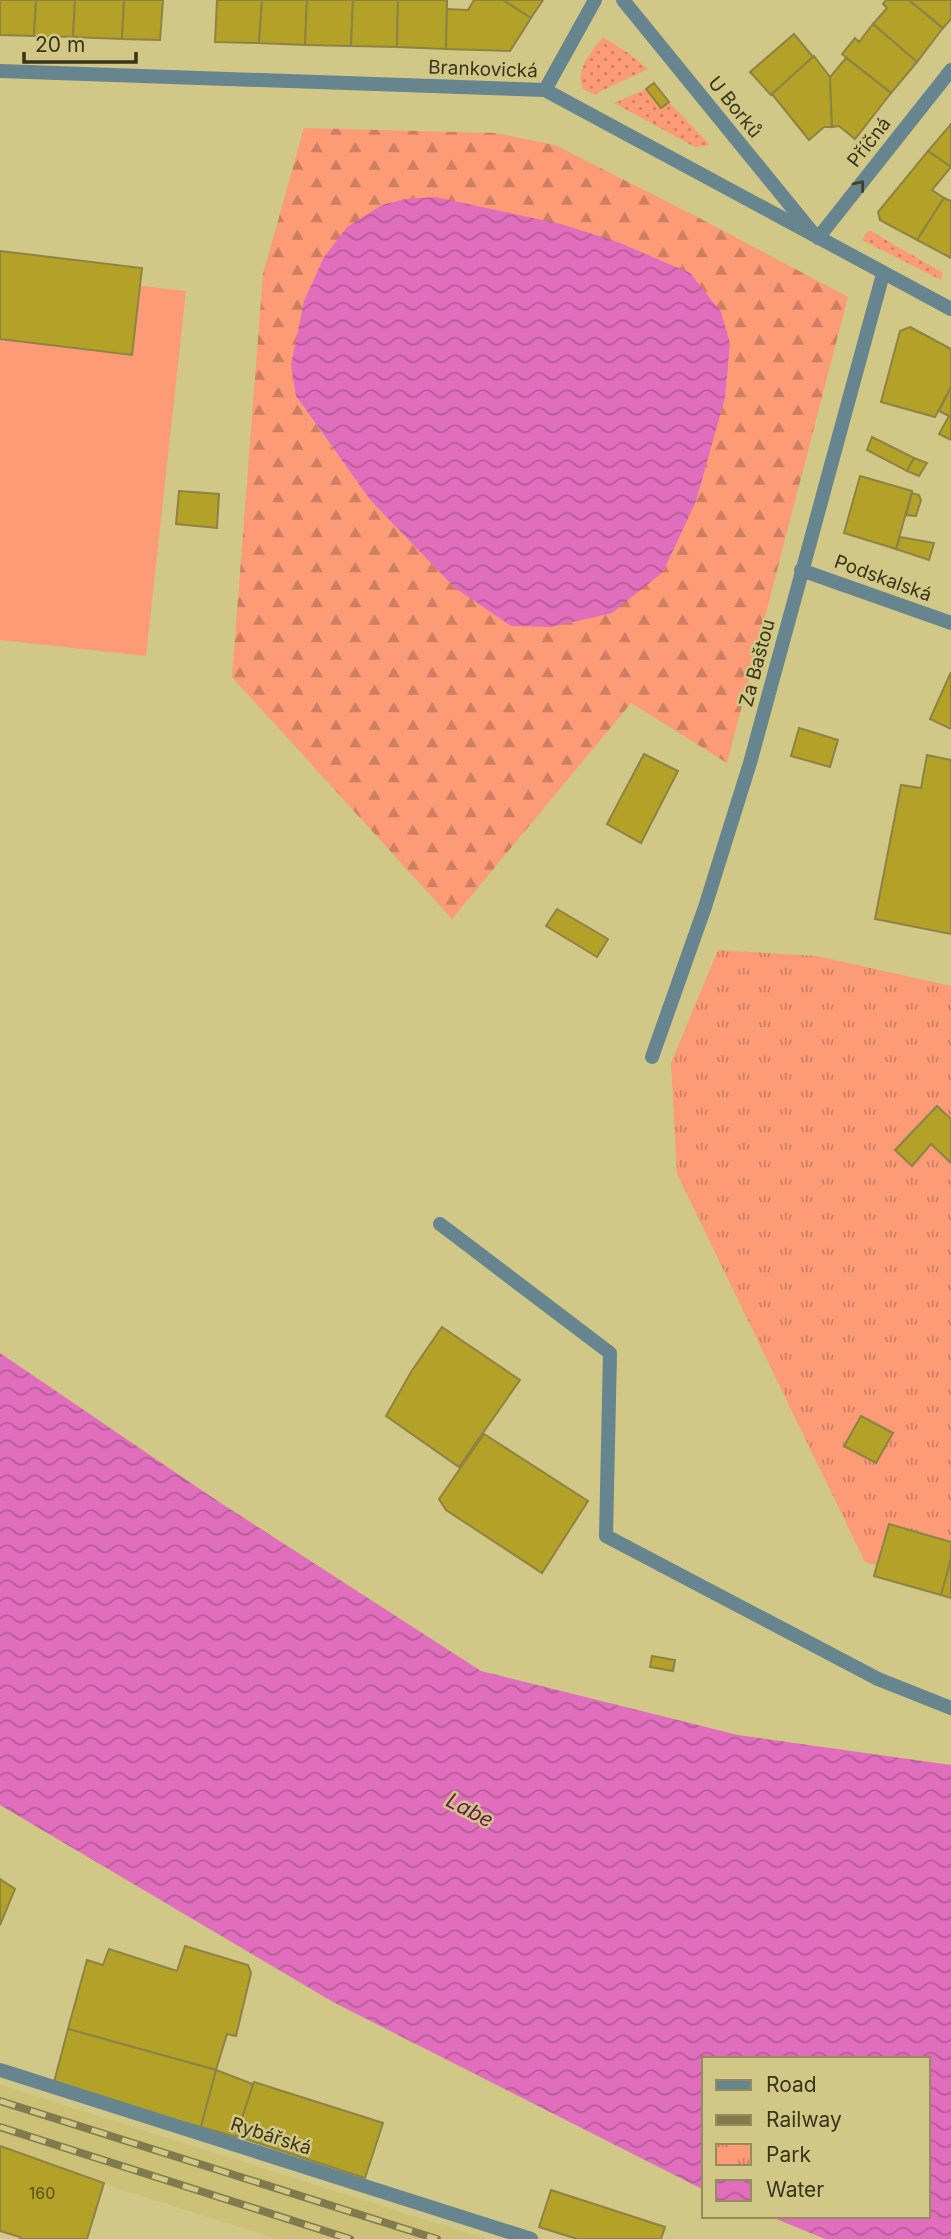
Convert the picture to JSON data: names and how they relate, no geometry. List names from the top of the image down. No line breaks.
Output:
{"streets":{"street":["Brankovická","U Borků","Příčná","Podskalská","Za Baštou","Rybářská"]},"crossings":[["Brankovická","U Borků"],["Brankovická","Příčná"],["Brankovická","Za Baštou"],["U Borků","Příčná"],["Podskalská","Za Baštou"]],"one_way":["Příčná"],"water":["Labe"],"house_numbers":["160"],"legend":["Road","Railway","Park","Water"],"scale_bar":"20 m"}
